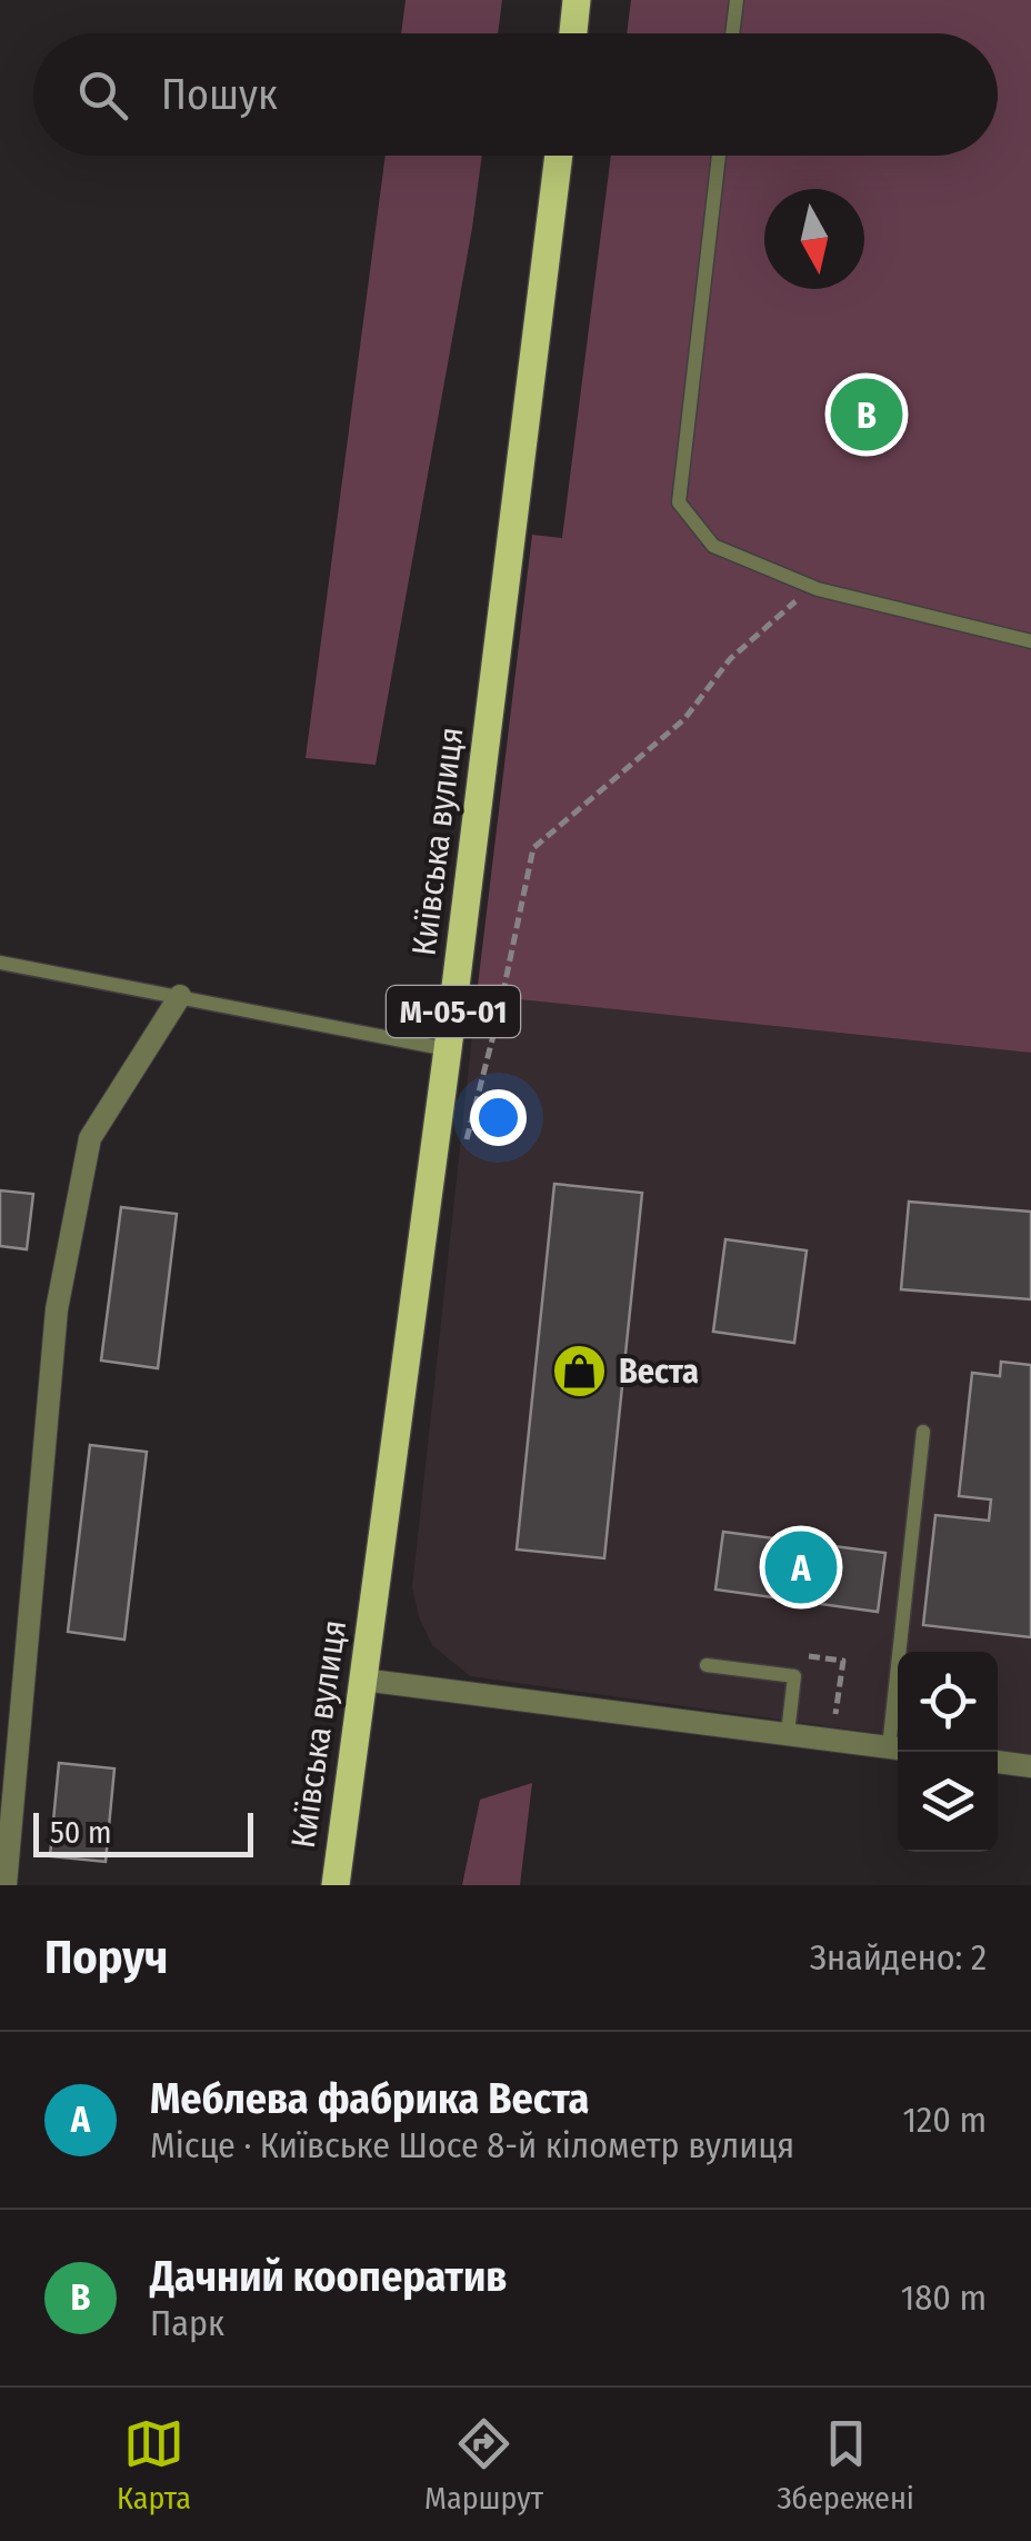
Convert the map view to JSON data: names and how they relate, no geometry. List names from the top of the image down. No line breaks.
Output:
{"streets":{"main road":["Київська вулиця","М-05-01"]},"places":{"shop":["Веста"]},"scale_bar":"50 m","north":"bottom","page":{"search":"Пошук","pins":["B","A"],"scale":"50 m","heading":["Поруч","Знайдено: 2"],"list":[{"mark":"A","name":"Меблева фабрика Веста","note":"Місце · Київське Шосе 8-й кілометр вулиця","value":"120 m"},{"mark":"B","name":"Дачний кооператив","note":"Парк","value":"180 m"}],"nav":["Карта","Маршрут","Збережені"]}}
